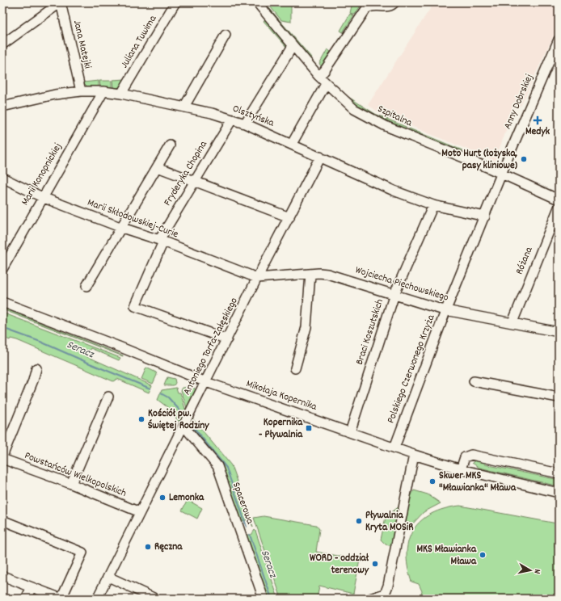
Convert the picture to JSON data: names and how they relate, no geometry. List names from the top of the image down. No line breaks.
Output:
{"streets":{"street":["Juliana Tuwima","Jana Matejki","Anny Dobrskiej","Olsztyńska","Szpitalna","Fryderyka Chopina","Marii Konopnickiej","Marii Skłodowskiej-Curie","Różana","Wojciecha Piechowskiego","Braci Koszutskich","Antoniego Torfa-Załęskiego","Polskiego Czerwonego Krzyża","Mikołaja Kopernika","Powstańców Wielkopolskich","Spacerowa"]},"crossings":[["Juliana Tuwima","Olsztyńska"],["Jana Matejki","Olsztyńska"],["Anny Dobrskiej","Szpitalna"],["Anny Dobrskiej","Polskiego Czerwonego Krzyża"],["Olsztyńska","Fryderyka Chopina"],["Olsztyńska","Marii Konopnickiej"],["Olsztyńska","Braci Koszutskich"],["Olsztyńska","Antoniego Torfa-Załęskiego"],["Olsztyńska","Polskiego Czerwonego Krzyża"],["Szpitalna","Polskiego Czerwonego Krzyża"],["Fryderyka Chopina","Marii Skłodowskiej-Curie"],["Fryderyka Chopina","Antoniego Torfa-Załęskiego"],["Marii Konopnickiej","Marii Skłodowskiej-Curie"],["Marii Skłodowskiej-Curie","Wojciecha Piechowskiego"],["Marii Skłodowskiej-Curie","Antoniego Torfa-Załęskiego"],["Różana","Wojciecha Piechowskiego"],["Wojciecha Piechowskiego","Braci Koszutskich"],["Wojciecha Piechowskiego","Antoniego Torfa-Załęskiego"],["Wojciecha Piechowskiego","Polskiego Czerwonego Krzyża"],["Braci Koszutskich","Mikołaja Kopernika"],["Antoniego Torfa-Załęskiego","Mikołaja Kopernika"],["Antoniego Torfa-Załęskiego","Powstańców Wielkopolskich"],["Antoniego Torfa-Załęskiego","Spacerowa"],["Polskiego Czerwonego Krzyża","Mikołaja Kopernika"]],"water":["Seracz"],"places":{"health":["Medyk"],"other":["Moto Hurt (łożyska, pasy kliniowe)","Kościół pw. Świętej Rodziny","Skwer MKS \"Mławianka\" Mława","Lemonka","Pływalnia Kryta MOSiR","Ręczna","MKS Mławianka Mława","WORD - oddział terenowy"],"transit":["Kopernika - Pływalnia"]},"north":"right"}
